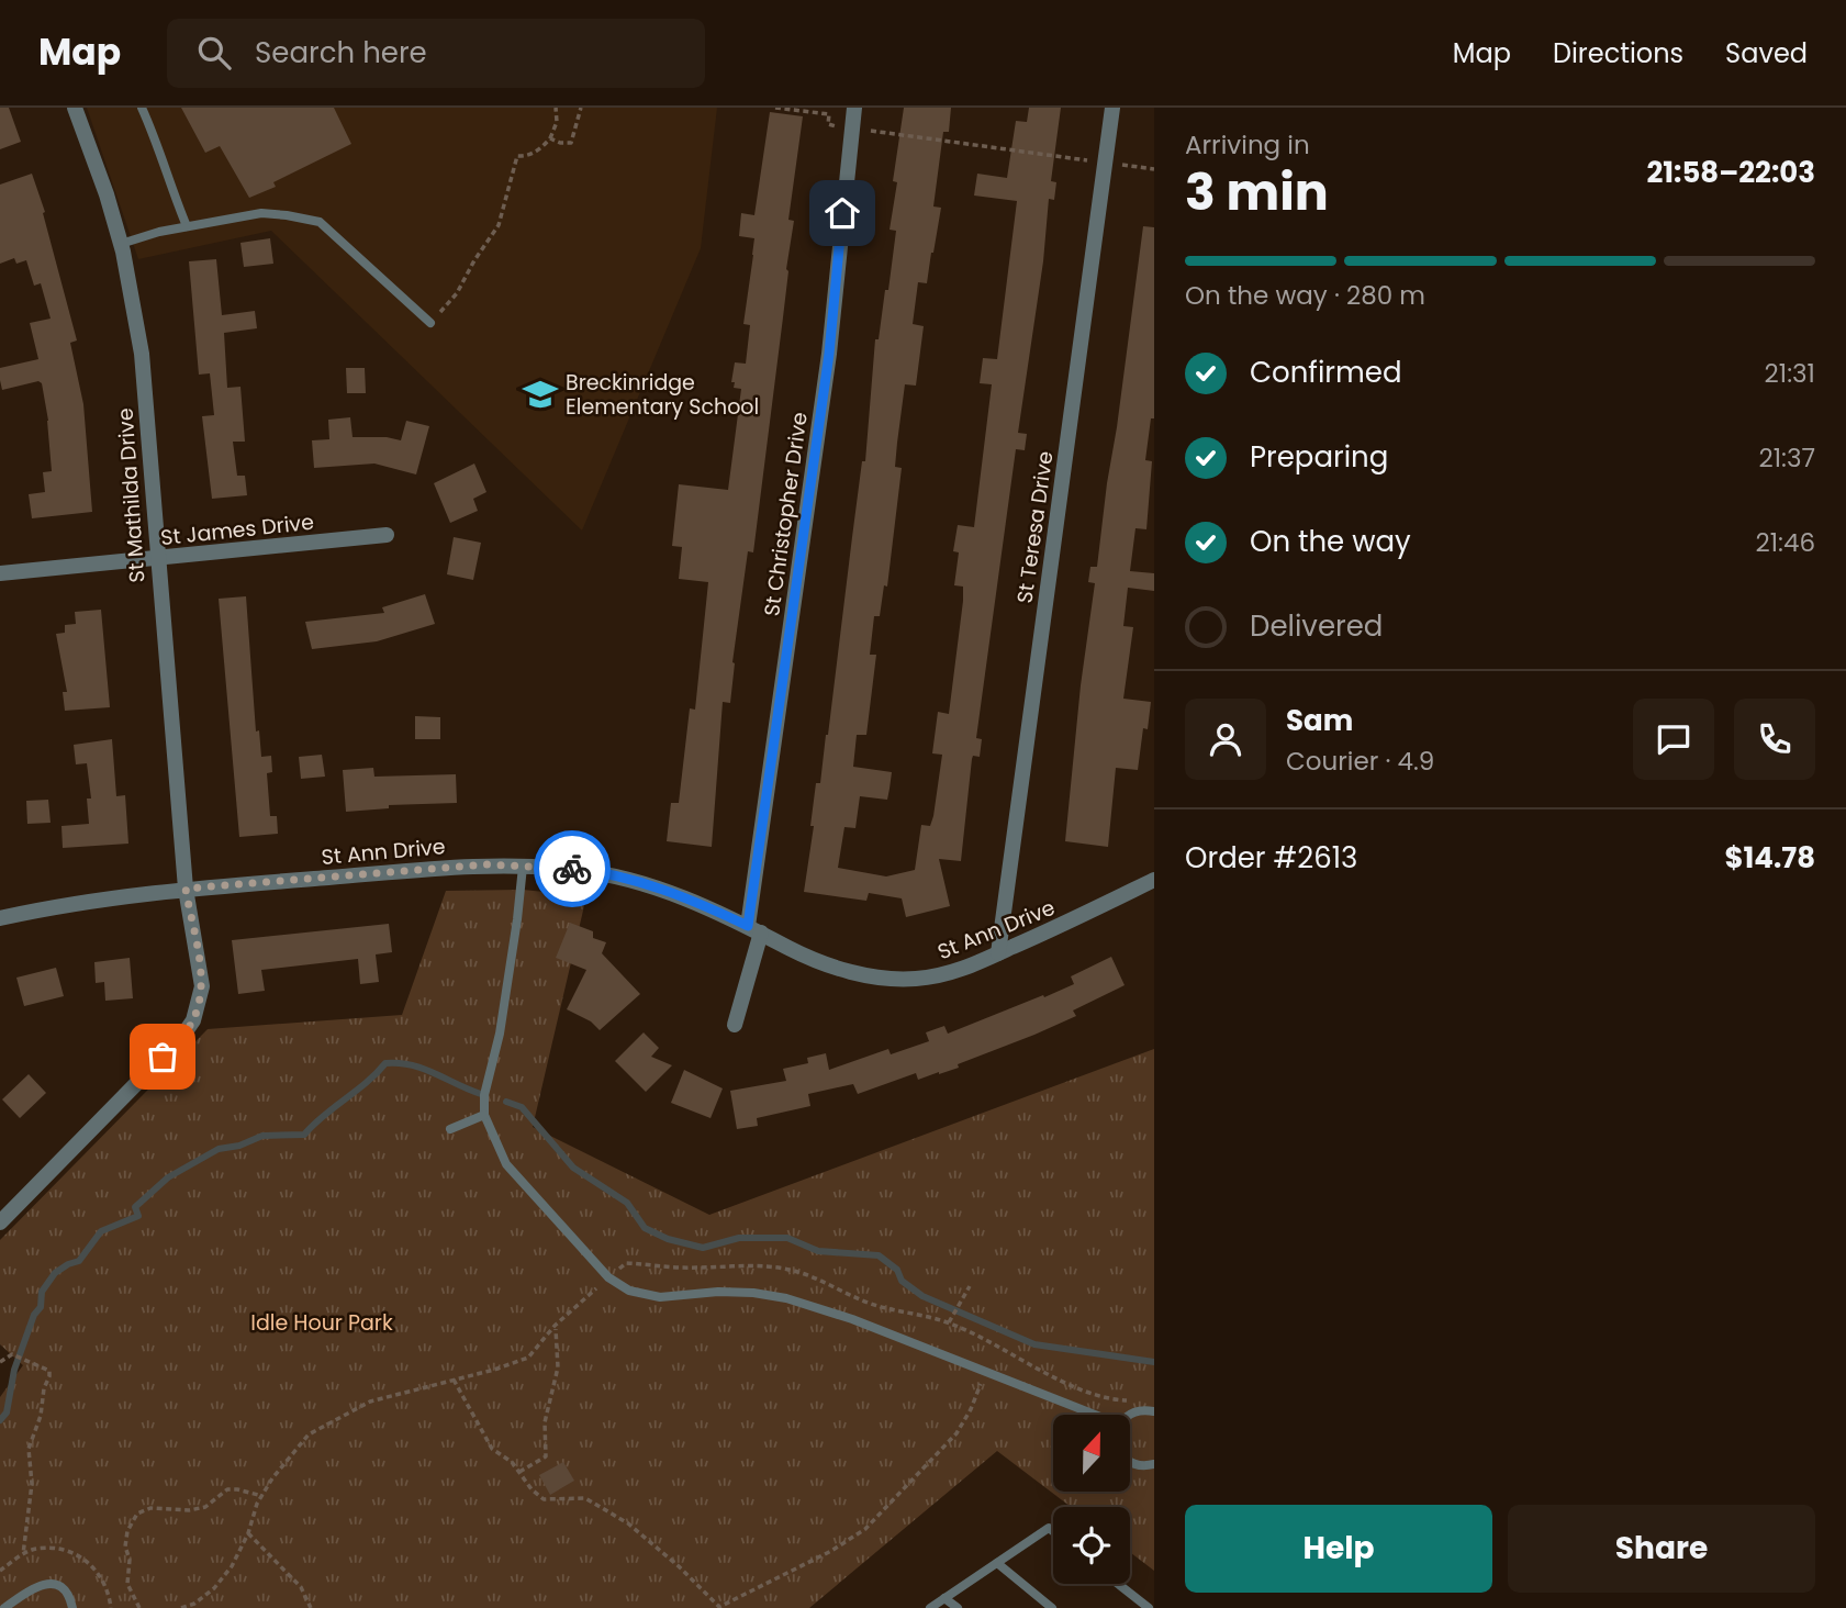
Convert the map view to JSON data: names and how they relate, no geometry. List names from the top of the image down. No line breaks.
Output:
{"streets":{"street":["St Mathilda Drive","St Christopher Drive","St Teresa Drive","St James Drive","St Ann Drive"]},"crossings":[["St Mathilda Drive","St James Drive"],["St Mathilda Drive","St Ann Drive"],["St Christopher Drive","St Ann Drive"],["St Teresa Drive","St Ann Drive"]],"parks":["Idle Hour Park"],"places":{"school or university":["Breckinridge Elementary School"]},"north":"top","page":{"header":"Map","search":"Search here","nav":["Map","Directions","Saved"],"heading":["3 min","Arriving in","21:58–22:03"],"panel":["Sam","Courier · 4.9","Order #2613","$14.78"],"bar":"On the way · 280 m","list":[["Confirmed","21:31"],["Preparing","21:37"],["On the way","21:46"],"Delivered"],"buttons":["Help","Share"]}}
